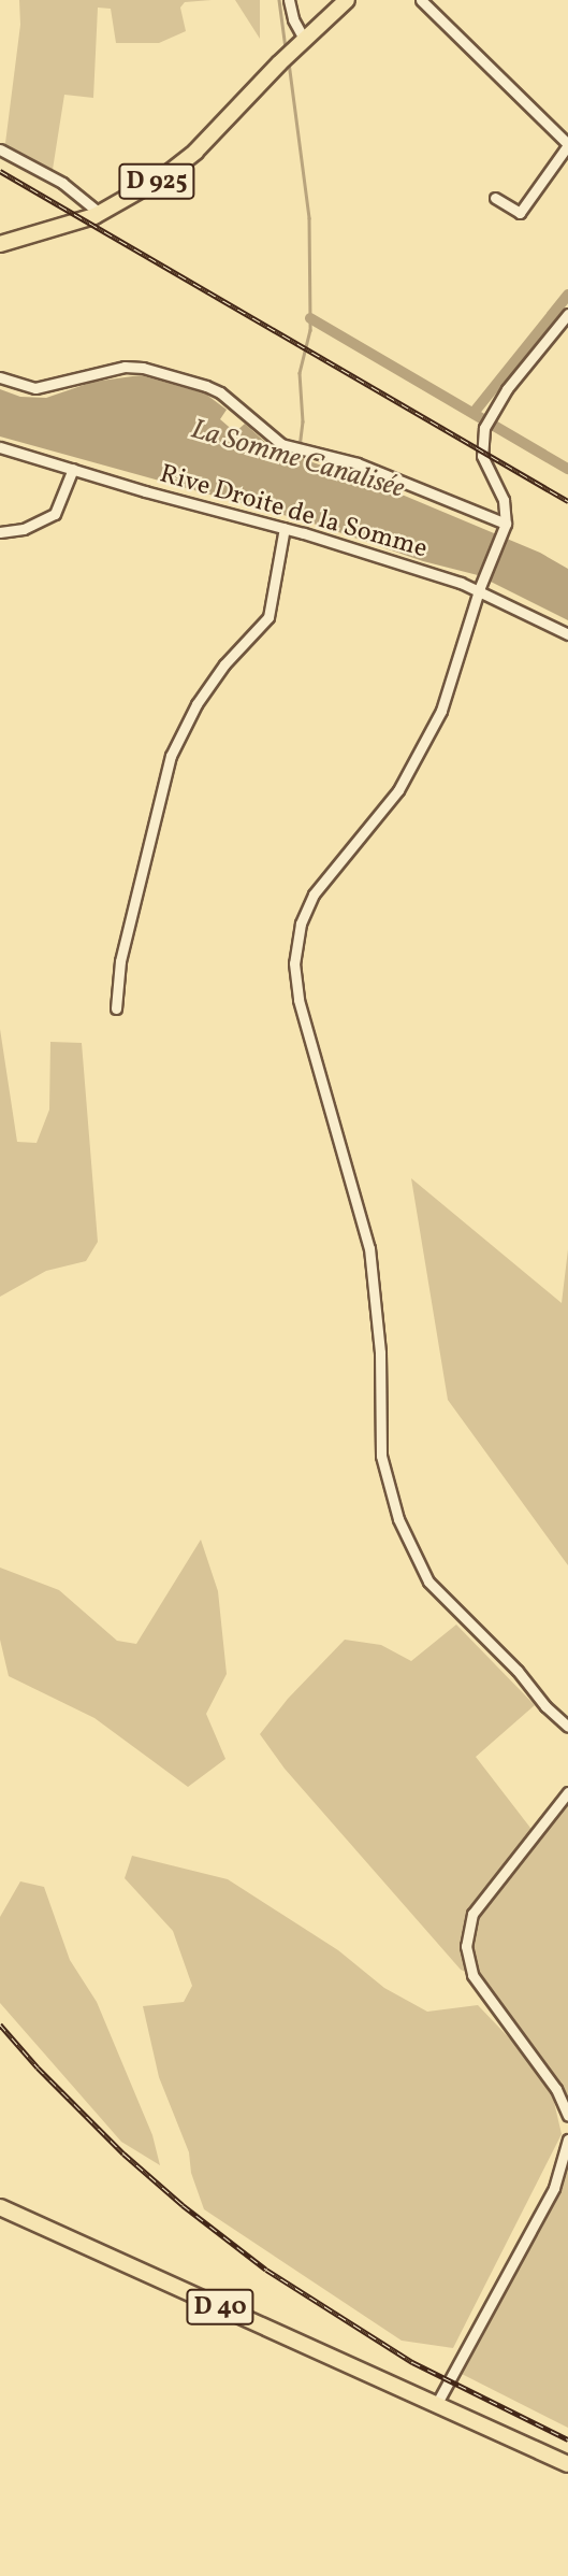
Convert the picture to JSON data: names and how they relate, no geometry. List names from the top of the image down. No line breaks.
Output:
{"streets":{"main road":["D 925","D 40"],"street":["Rive Droite de la Somme"]},"water":["La Somme Canalisée"]}
